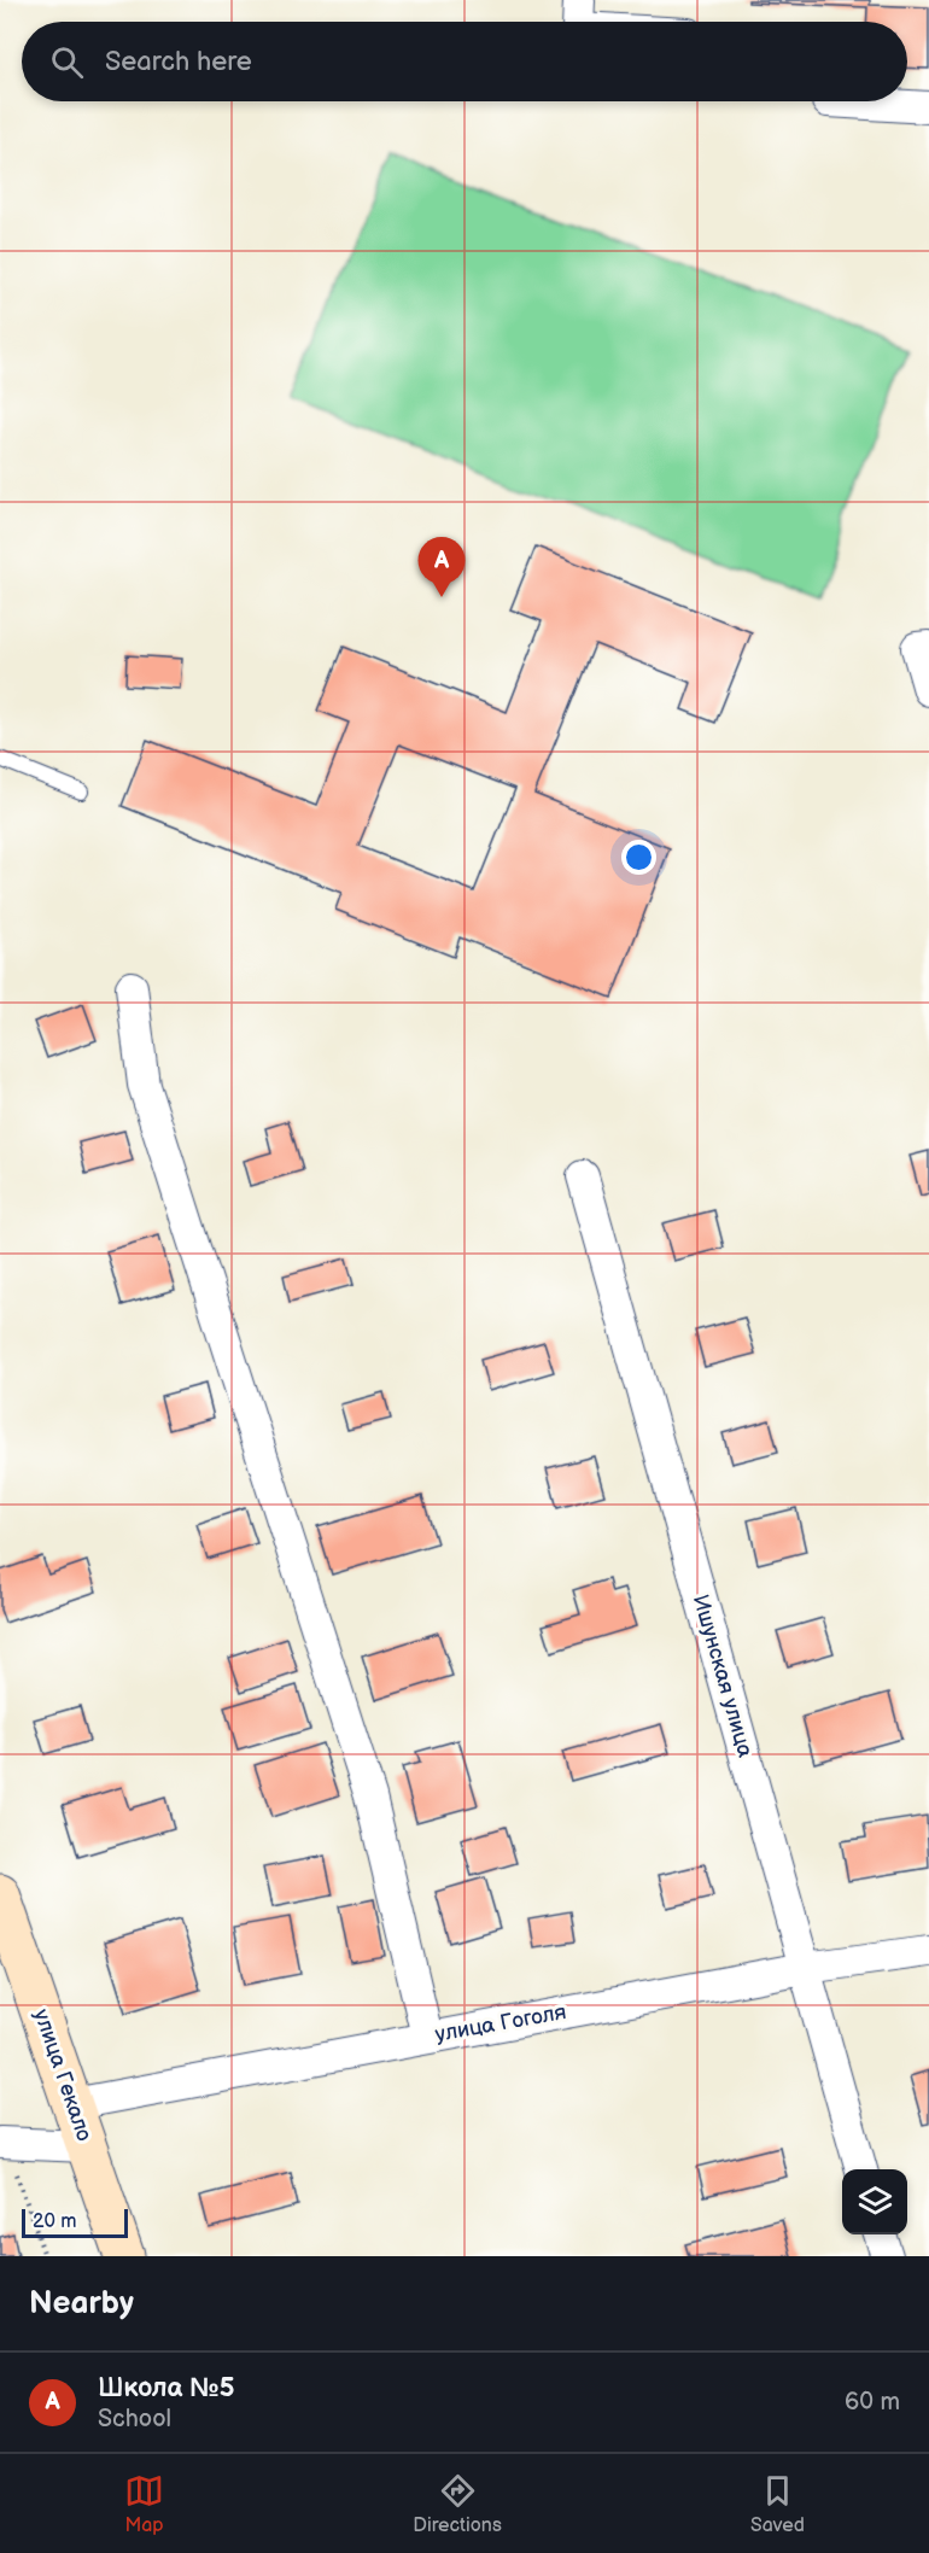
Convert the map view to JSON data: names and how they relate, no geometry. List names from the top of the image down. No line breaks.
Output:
{"streets":{"main road":["улица Гекало"],"street":["Ишунская улица","улица Гоголя"]},"crossings":[["Ишунская улица","улица Гоголя"],["улица Гоголя","улица Гекало"]],"scale_bar":"20 m","page":{"search":"Search here","pins":"A","scale":"20 m","heading":"Nearby","list":[{"mark":"A","name":"Школа №5","note":"School","value":"60 m"}],"nav":["Map","Directions","Saved"]}}
